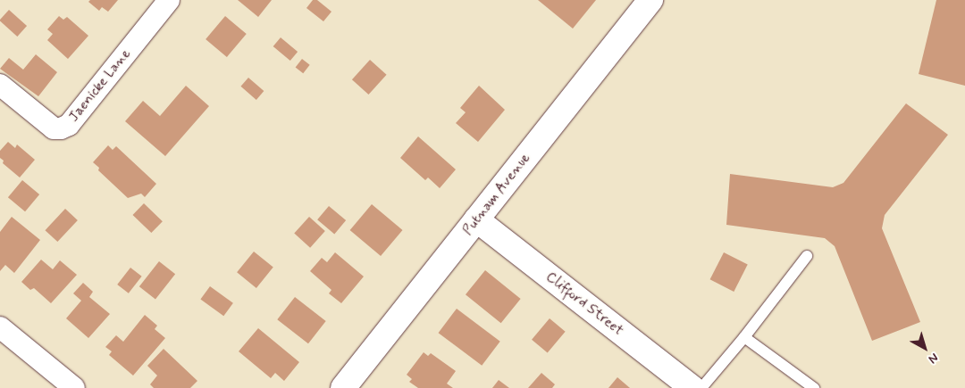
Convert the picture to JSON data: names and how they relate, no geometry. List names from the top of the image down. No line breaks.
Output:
{"streets":{"main road":["Putnam Avenue","Clifford Street"],"street":["Jaenicke Lane"]},"crossings":[["Putnam Avenue","Clifford Street"]],"north":"bottom right"}
